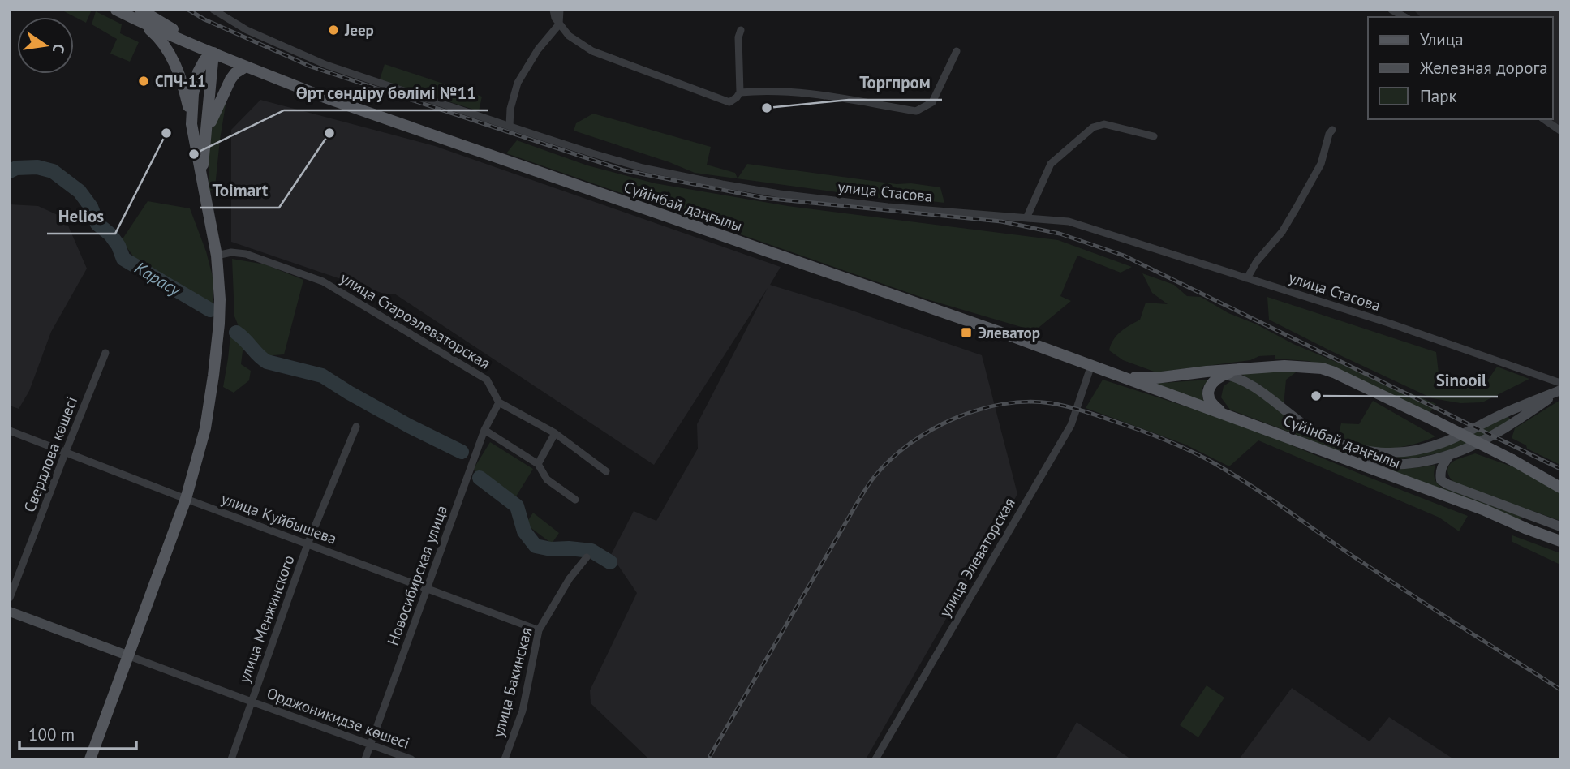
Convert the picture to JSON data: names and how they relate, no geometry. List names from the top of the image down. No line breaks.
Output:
{"streets":{"main road":["Сүйінбай даңғылы"],"street":["улица Стасова","улица Староэлеваторская","Свердлова көшесі","улица Куйбышева","улица Элеваторская","Новосибирская улица","улица Менжинского","улица Бакинская","Орджоникидзе көшесі"]},"crossings":[["Сүйінбай даңғылы","улица Элеваторская"],["улица Староэлеваторская","Новосибирская улица"],["Свердлова көшесі","улица Куйбышева"],["улица Куйбышева","Новосибирская улица"],["улица Куйбышева","улица Менжинского"],["улица Куйбышева","улица Бакинская"],["Новосибирская улица","Орджоникидзе көшесі"],["улица Менжинского","Орджоникидзе көшесі"]],"water":["Карасу"],"places":{"other":["Jeep","СПЧ-11","Торгпром","Helios","Toimart","Өрт сөндіру бөлімі №11","Sinooil"],"transit":["Элеватор"]},"legend":["Улица","Железная дорога","Парк"],"scale_bar":"100 m","north":"right"}
